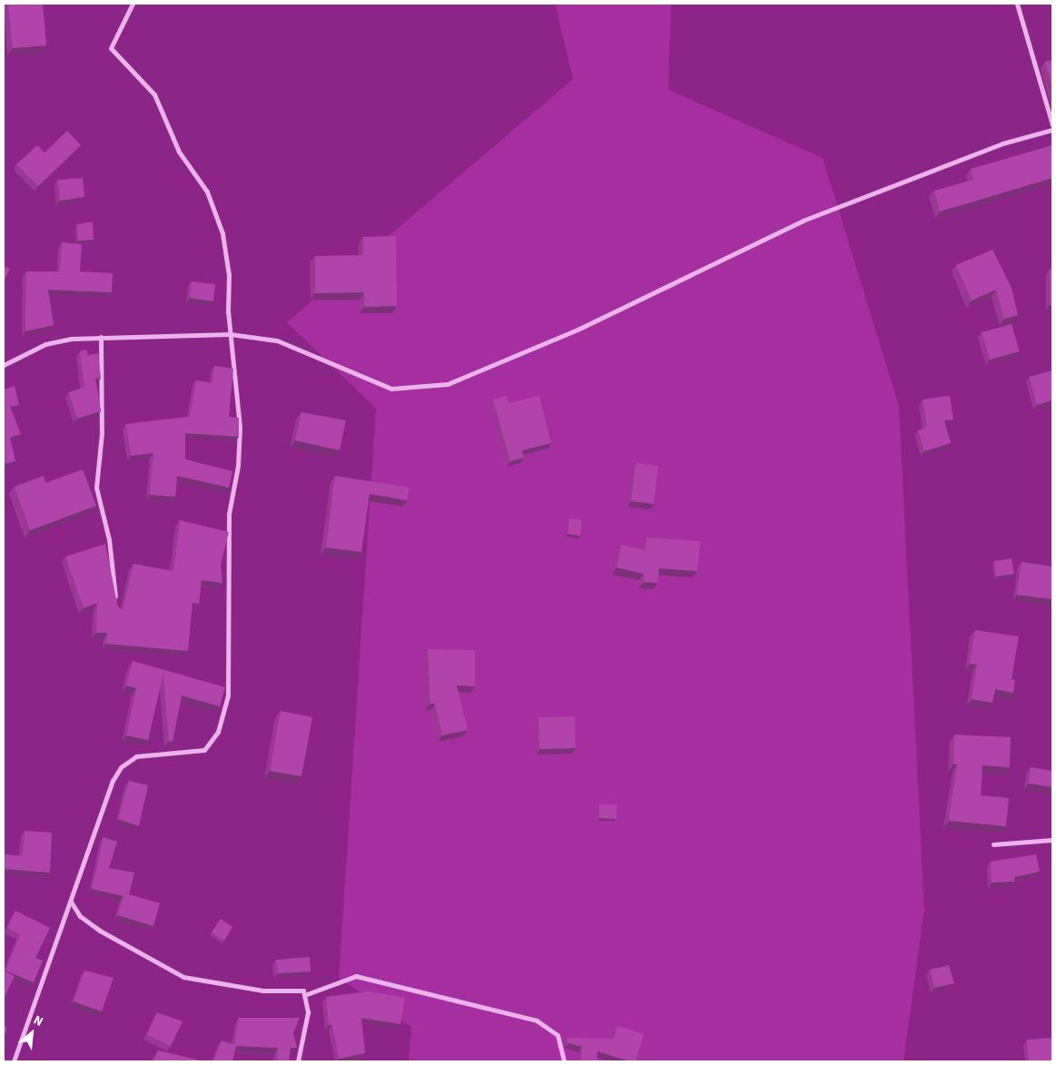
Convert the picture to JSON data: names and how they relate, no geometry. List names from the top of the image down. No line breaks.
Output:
{"north":"top right"}
